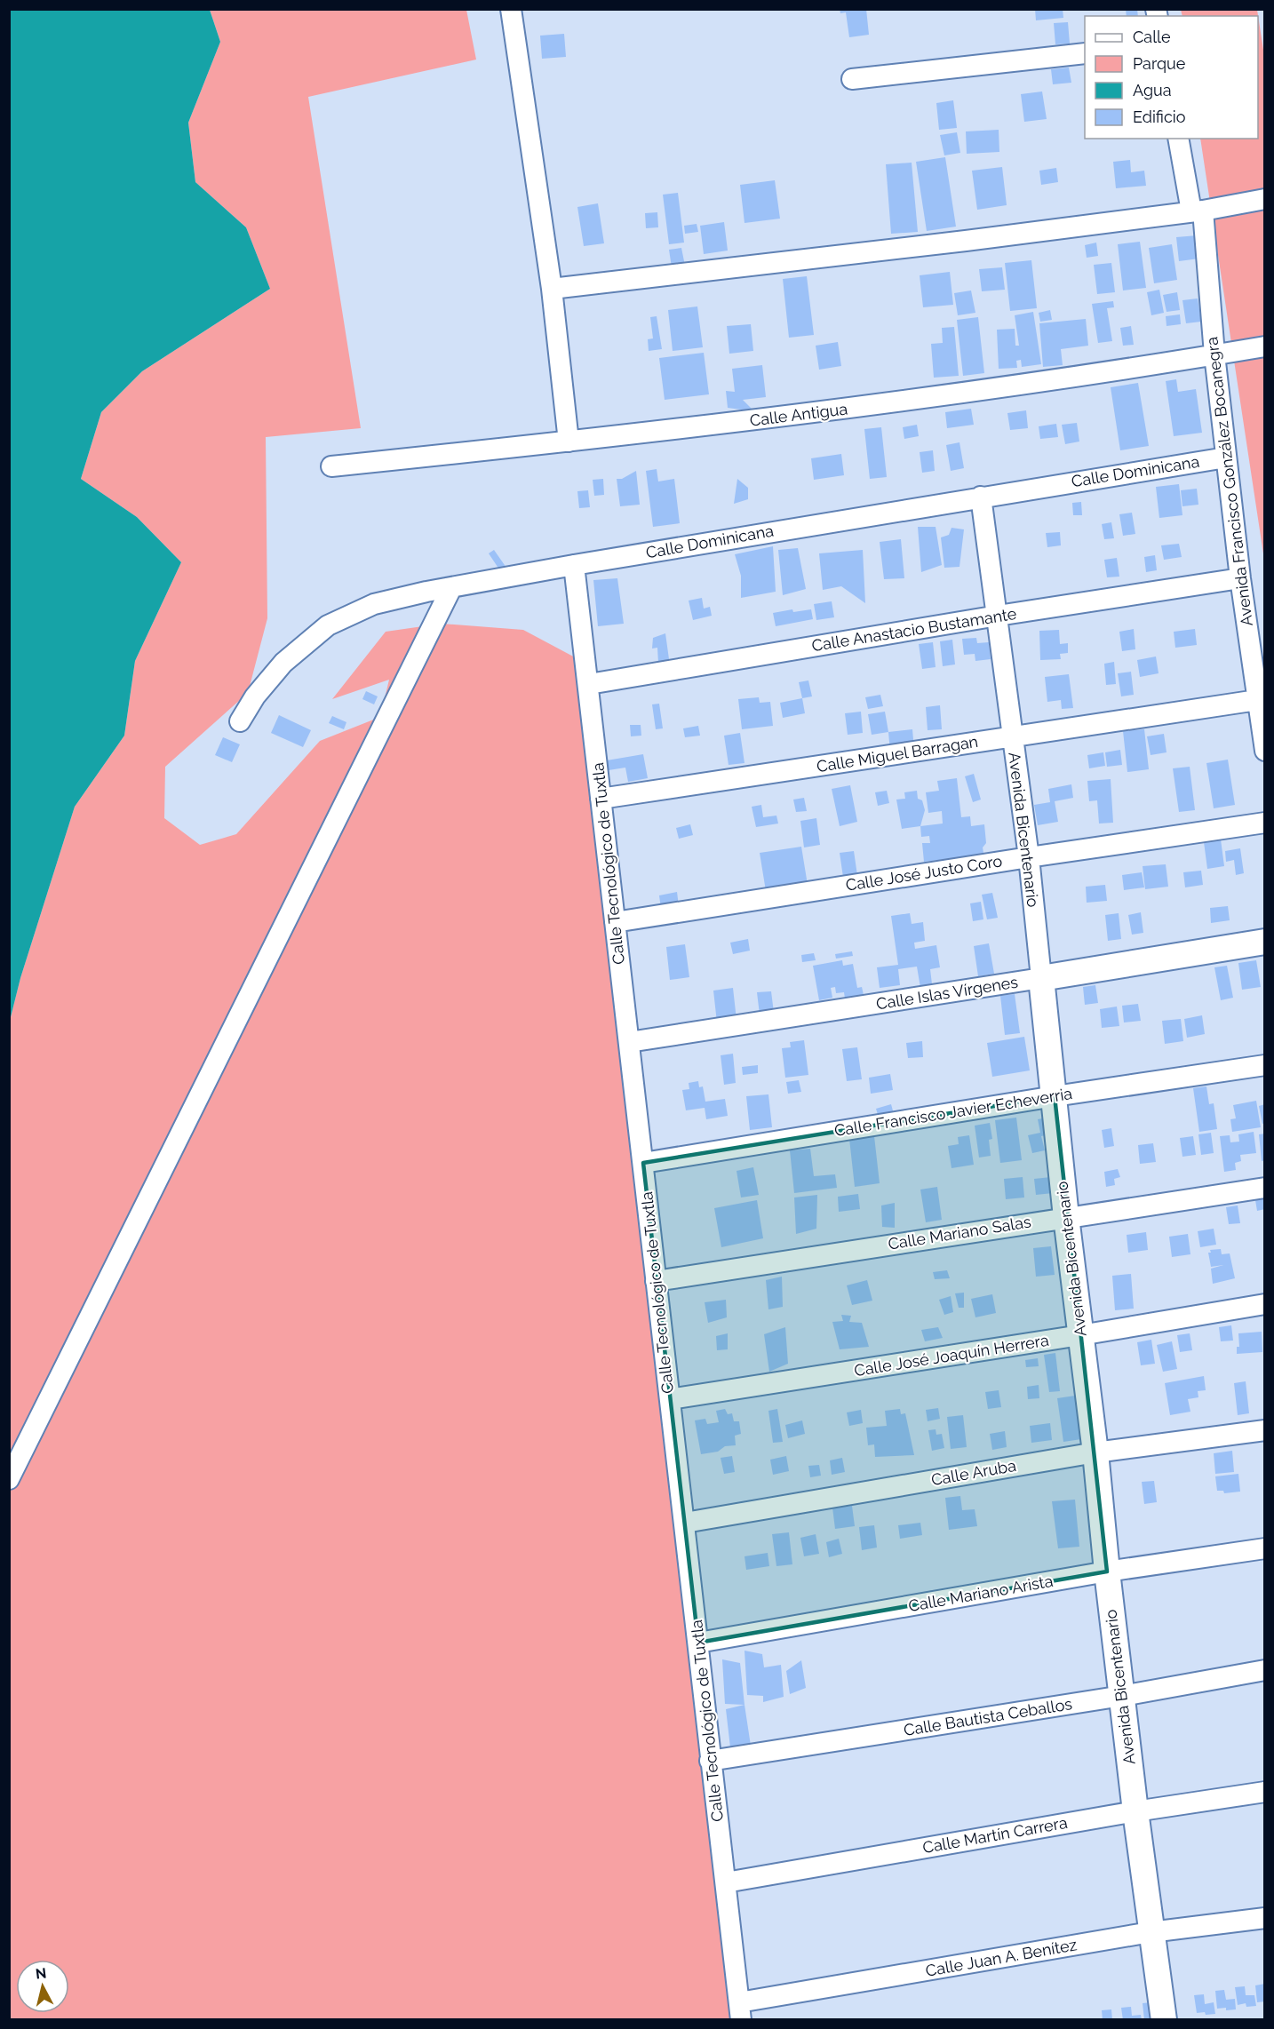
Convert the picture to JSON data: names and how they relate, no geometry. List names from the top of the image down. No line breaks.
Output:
{"streets":{"street":["Calle Antigua","Calle Dominicana","Avenida Francisco González Bocanegra","Calle Anastacio Bustamante","Calle Miguel Barragan","Avenida Bicentenario","Calle Tecnológico de Tuxtla","Calle José Justo Coro","Calle Islas Vírgenes","Calle Francisco Javier Echeverria","Calle Mariano Salas","Calle José Joaquín Herrera","Calle Aruba","Calle Mariano Arista","Calle Bautista Ceballos","Calle Martín Carrera","Calle Juan A. Benítez"]},"crossings":[["Calle Antigua","Avenida Francisco González Bocanegra"],["Calle Dominicana","Avenida Francisco González Bocanegra"],["Calle Dominicana","Avenida Bicentenario"],["Calle Dominicana","Calle Tecnológico de Tuxtla"],["Avenida Francisco González Bocanegra","Calle Anastacio Bustamante"],["Avenida Francisco González Bocanegra","Calle Miguel Barragan"],["Calle Anastacio Bustamante","Avenida Bicentenario"],["Calle Anastacio Bustamante","Calle Tecnológico de Tuxtla"],["Calle Miguel Barragan","Avenida Bicentenario"],["Calle Miguel Barragan","Calle Tecnológico de Tuxtla"],["Avenida Bicentenario","Calle José Justo Coro"],["Avenida Bicentenario","Calle Islas Vírgenes"],["Avenida Bicentenario","Calle Francisco Javier Echeverria"],["Avenida Bicentenario","Calle Mariano Salas"],["Avenida Bicentenario","Calle José Joaquín Herrera"],["Avenida Bicentenario","Calle Aruba"],["Avenida Bicentenario","Calle Mariano Arista"],["Avenida Bicentenario","Calle Bautista Ceballos"],["Avenida Bicentenario","Calle Martín Carrera"],["Avenida Bicentenario","Calle Juan A. Benítez"],["Calle Tecnológico de Tuxtla","Calle José Justo Coro"],["Calle Tecnológico de Tuxtla","Calle Islas Vírgenes"],["Calle Tecnológico de Tuxtla","Calle Francisco Javier Echeverria"],["Calle Tecnológico de Tuxtla","Calle Mariano Salas"],["Calle Tecnológico de Tuxtla","Calle José Joaquín Herrera"],["Calle Tecnológico de Tuxtla","Calle Aruba"],["Calle Tecnológico de Tuxtla","Calle Mariano Arista"],["Calle Tecnológico de Tuxtla","Calle Bautista Ceballos"],["Calle Tecnológico de Tuxtla","Calle Martín Carrera"],["Calle Tecnológico de Tuxtla","Calle Juan A. Benítez"]],"legend":["Calle","Parque","Agua","Edificio"],"north":"top"}
